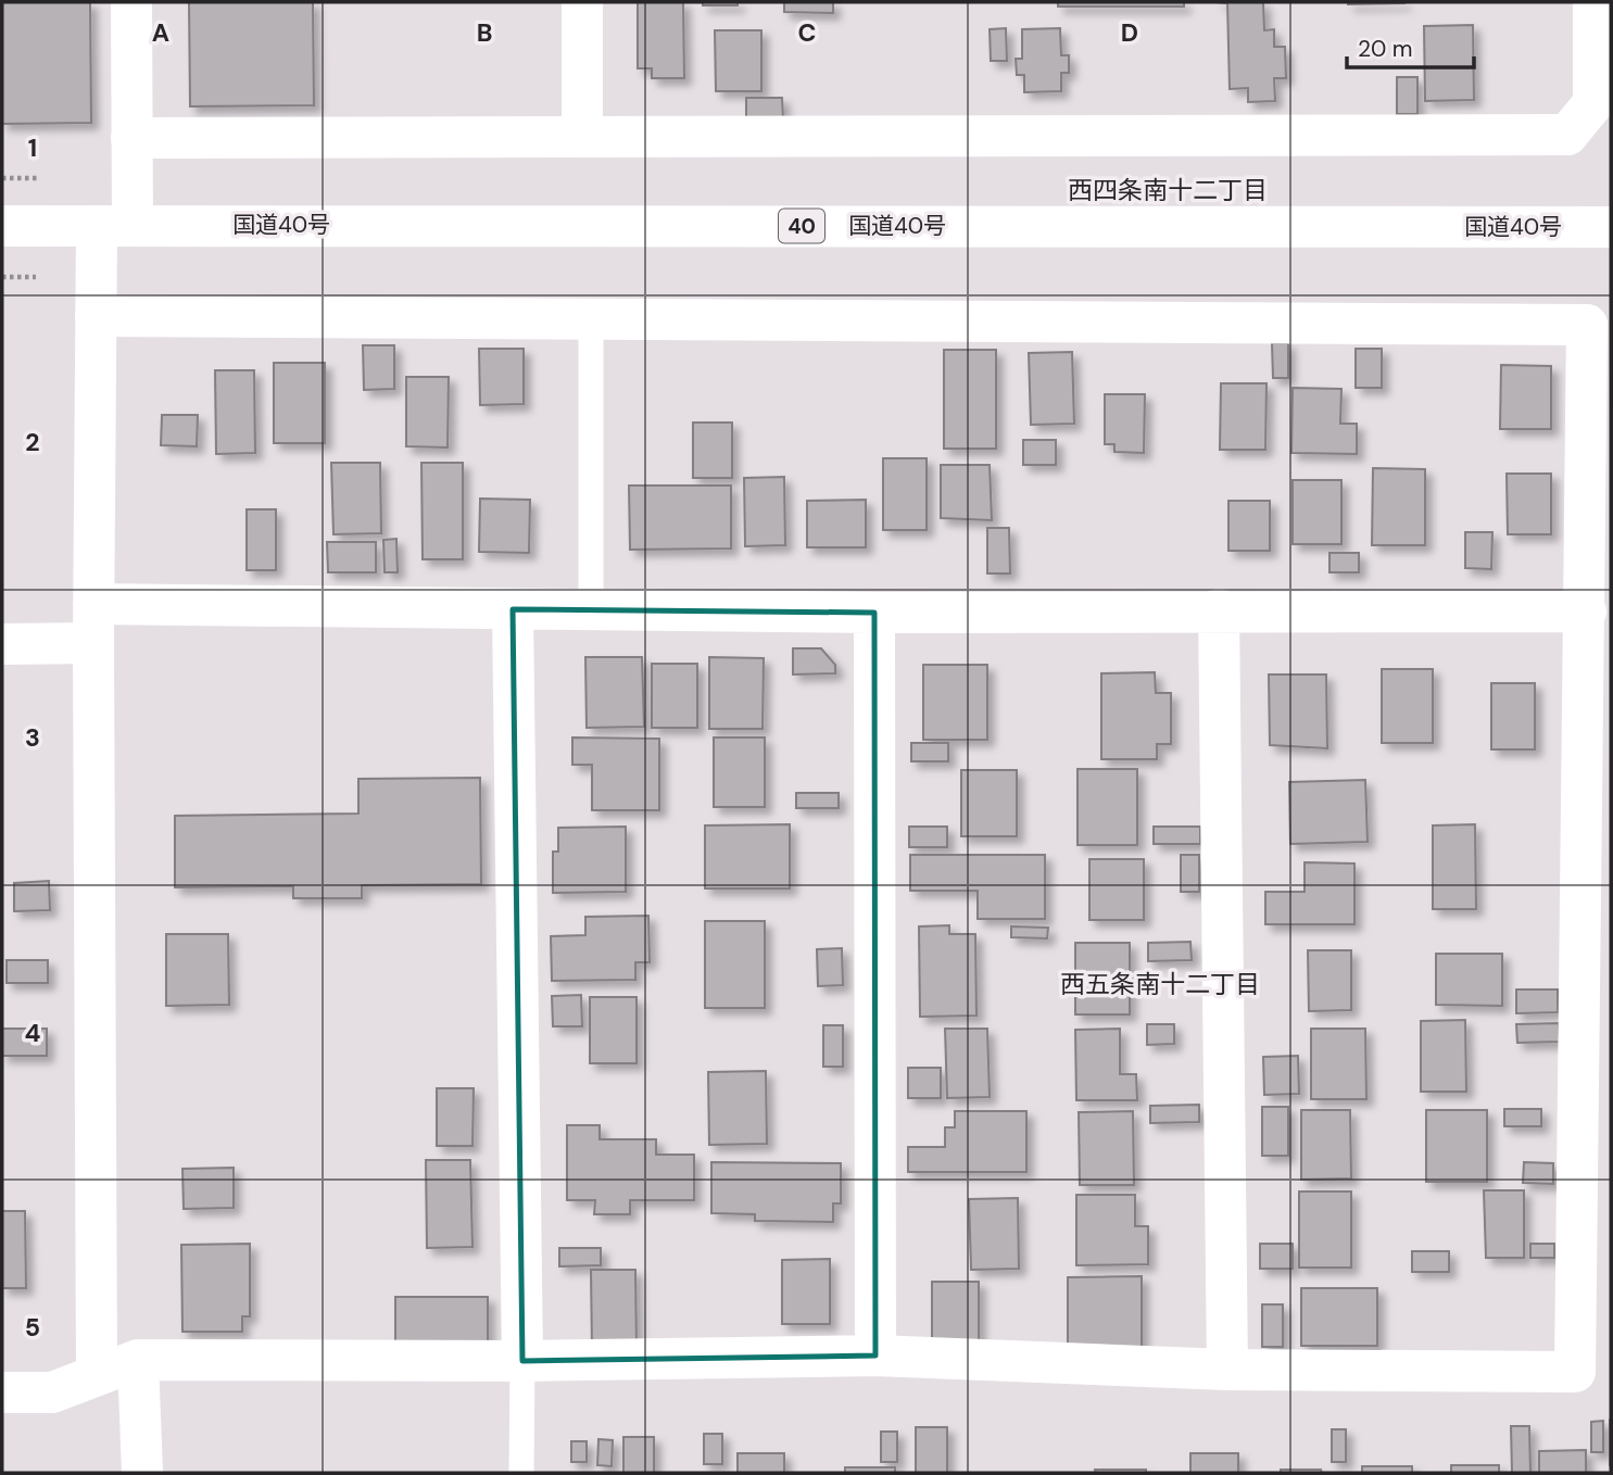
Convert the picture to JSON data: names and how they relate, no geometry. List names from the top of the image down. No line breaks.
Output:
{"streets":{"main road":["国道40号","40"]},"districts":["西四条南十二丁目","西五条南十二丁目"],"scale_bar":"20 m","grid":{"columns":["A","B","C","D"],"rows":["1","2","3","4","5"]}}
